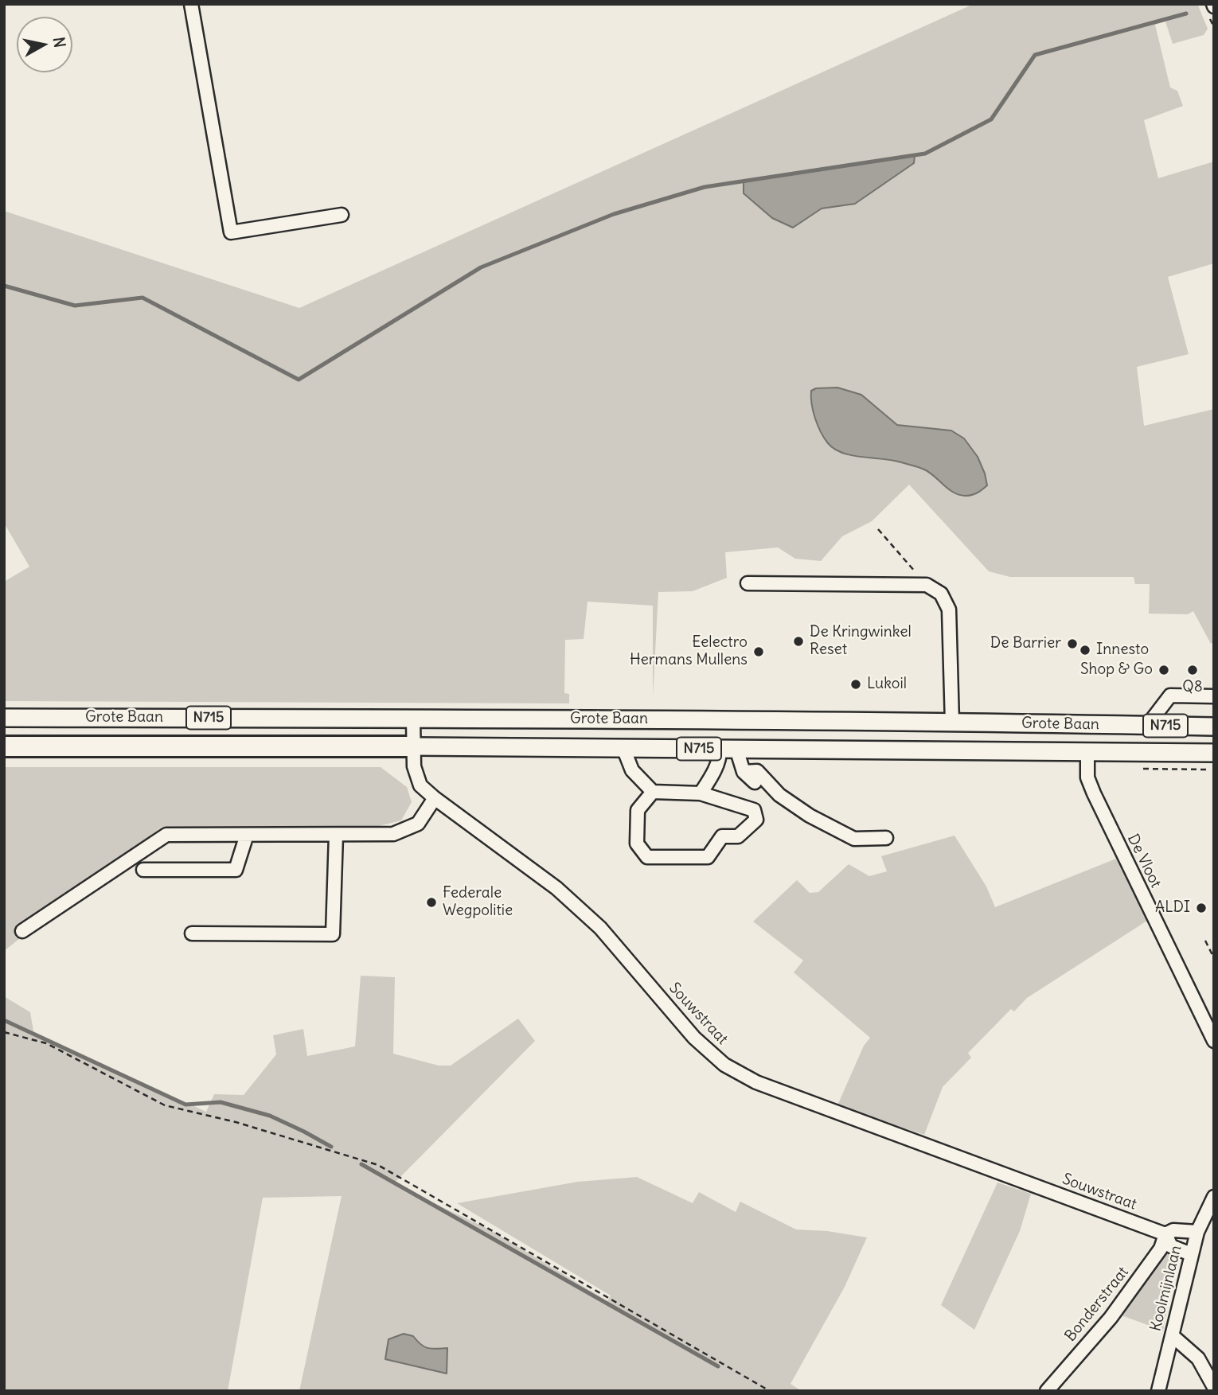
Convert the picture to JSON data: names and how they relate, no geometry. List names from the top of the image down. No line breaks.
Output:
{"streets":{"highway":["Grote Baan","N715"],"street":["De Vloot","Souwstraat","Koolmijnlaan","Bonderstraat"]},"crossings":[["Grote Baan","De Vloot"],["Grote Baan","Souwstraat"],["Souwstraat","Koolmijnlaan"],["Souwstraat","Bonderstraat"]],"places":["De Kringwinkel Reset","De Barrier","Innesto","Eelectro Hermans Mullens","Shop & Go","Q8","Lukoil","Federale Wegpolitie","ALDI"],"north":"right"}
